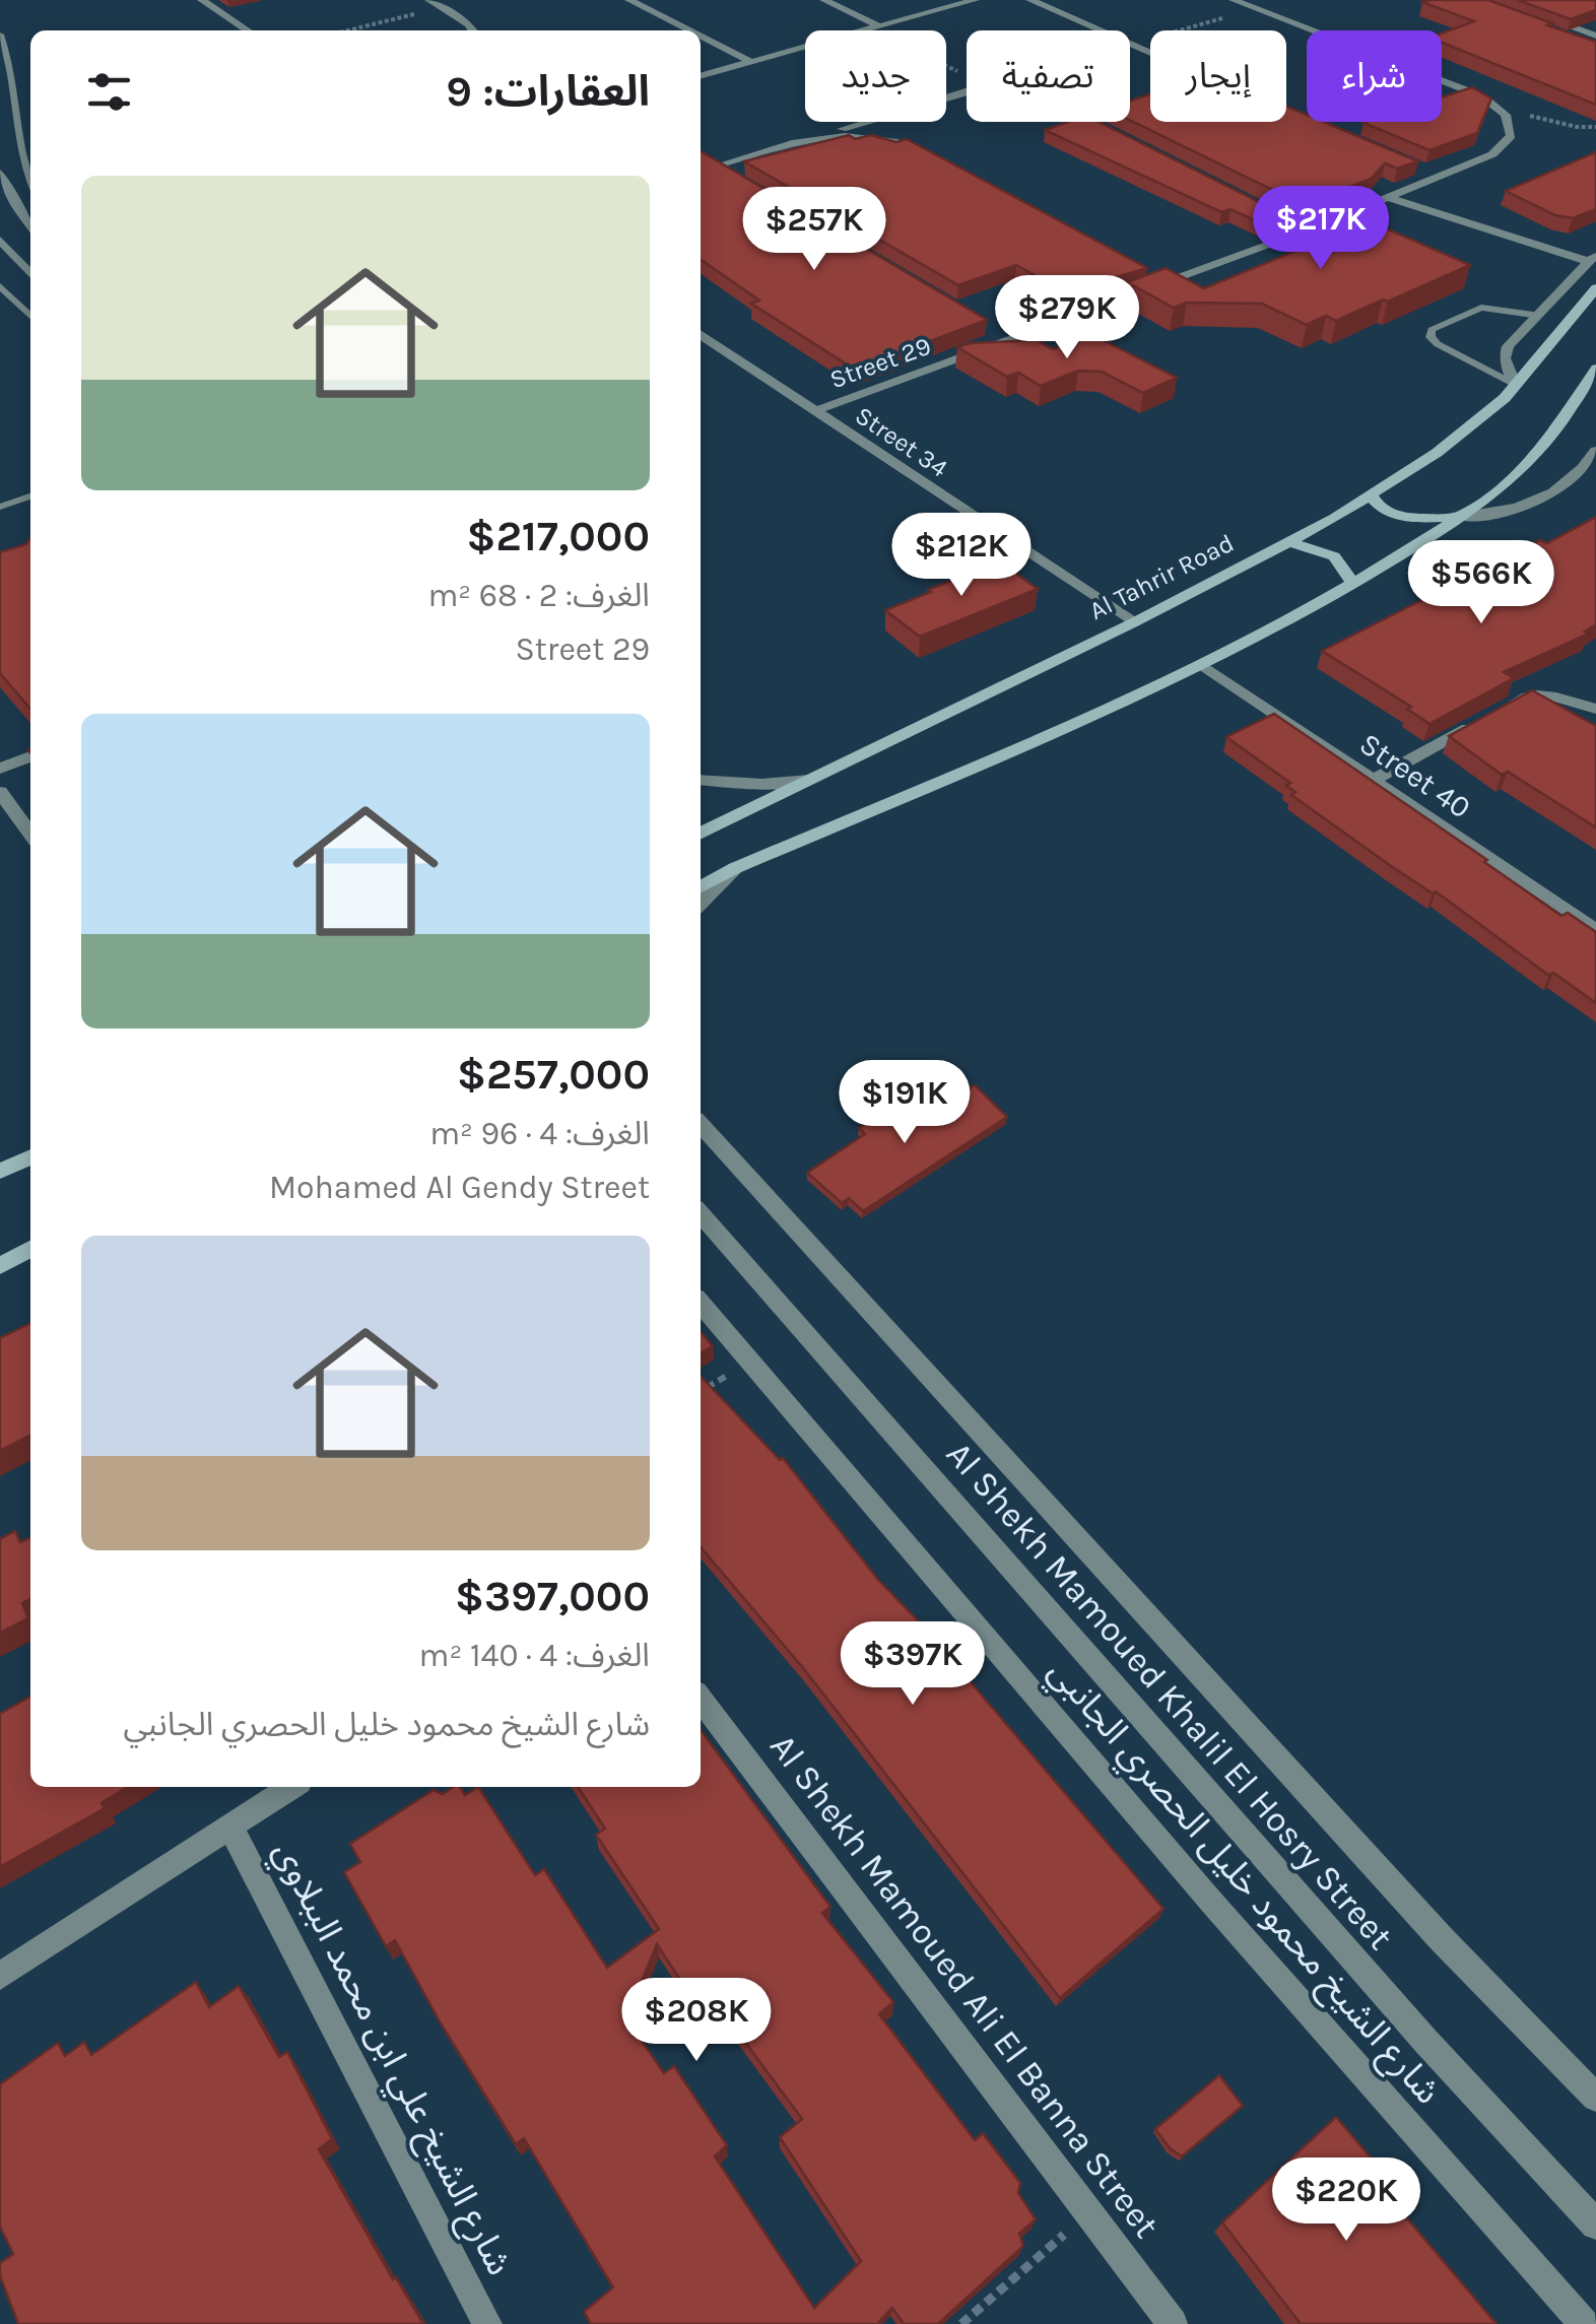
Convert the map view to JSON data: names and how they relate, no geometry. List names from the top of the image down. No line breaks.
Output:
{"streets":{"street":["Street 29","Street 34","Al Tahrir Road","Street 40","Al Shekh Mamoued Khalil El Hosry Street","شارع الشيخ محمود خليل الحصري الجانبي","Al Shekh Mamoued Ali El Banna Street","شارع الشيخ علي ابن محمد الببلاوي"]},"crossings":[["Street 29","Street 34"],["Street 34","Al Tahrir Road"]],"page":{"chip":["شراء","إيجار","تصفية","جديد"],"heading":"العقارات: 9","list":[{"name":"$217,000","note":"الغرف: 2 · 68 m² · Street 29"},{"name":"$257,000","note":"الغرف: 4 · 96 m² · Mohamed Al Gendy Street"},{"name":"$397,000","note":"الغرف: 4 · 140 m² · شارع الشيخ محمود خليل الحصري الجانبي"}],"price":["$217K","$257K","$279K","$212K","$566K","$191K","$397K","$208K","$220K"]}}
